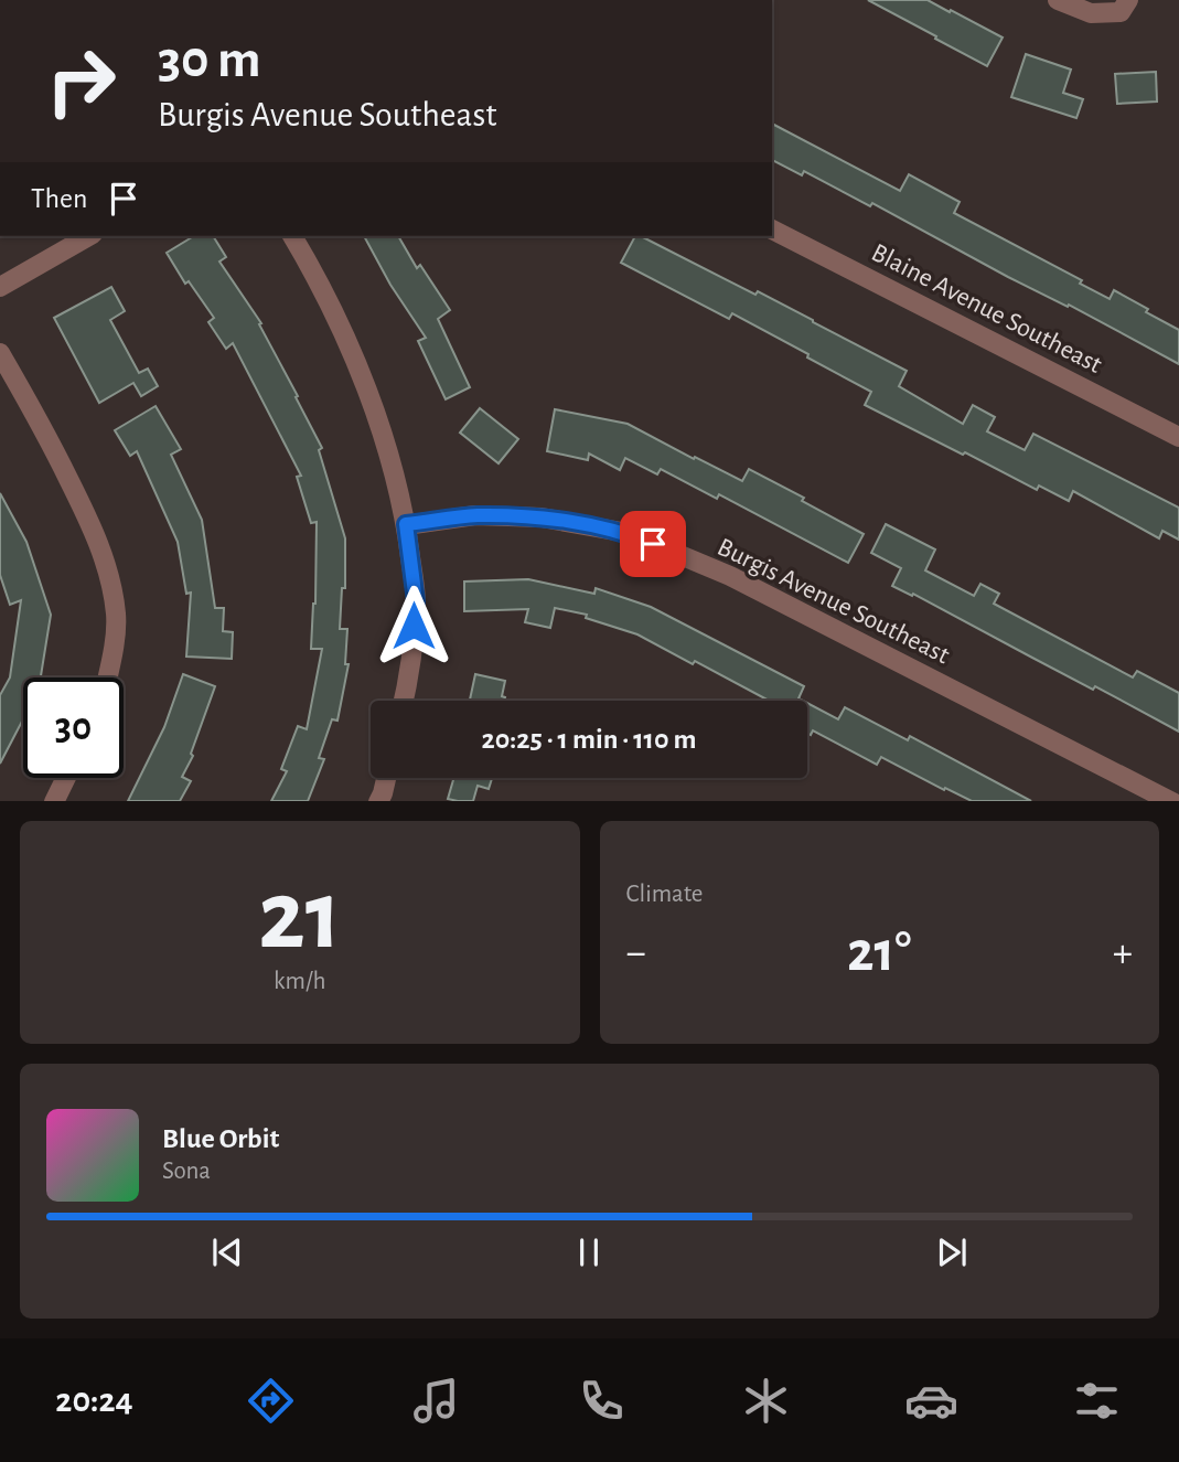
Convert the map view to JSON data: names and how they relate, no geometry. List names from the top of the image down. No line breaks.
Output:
{"streets":{"street":["Blaine Avenue Southeast","Burgis Avenue Southeast"]},"page":{"turn":["30 m","Burgis Avenue Southeast"],"then":"Then","limit":"30","trip":"20:25 · 1 min · 110 m","tile":[["21","km/h"],"Climate"],"heat":["−","21°","+"],"song":["Blue Orbit","Sona"],"tabs":"20:24"}}
